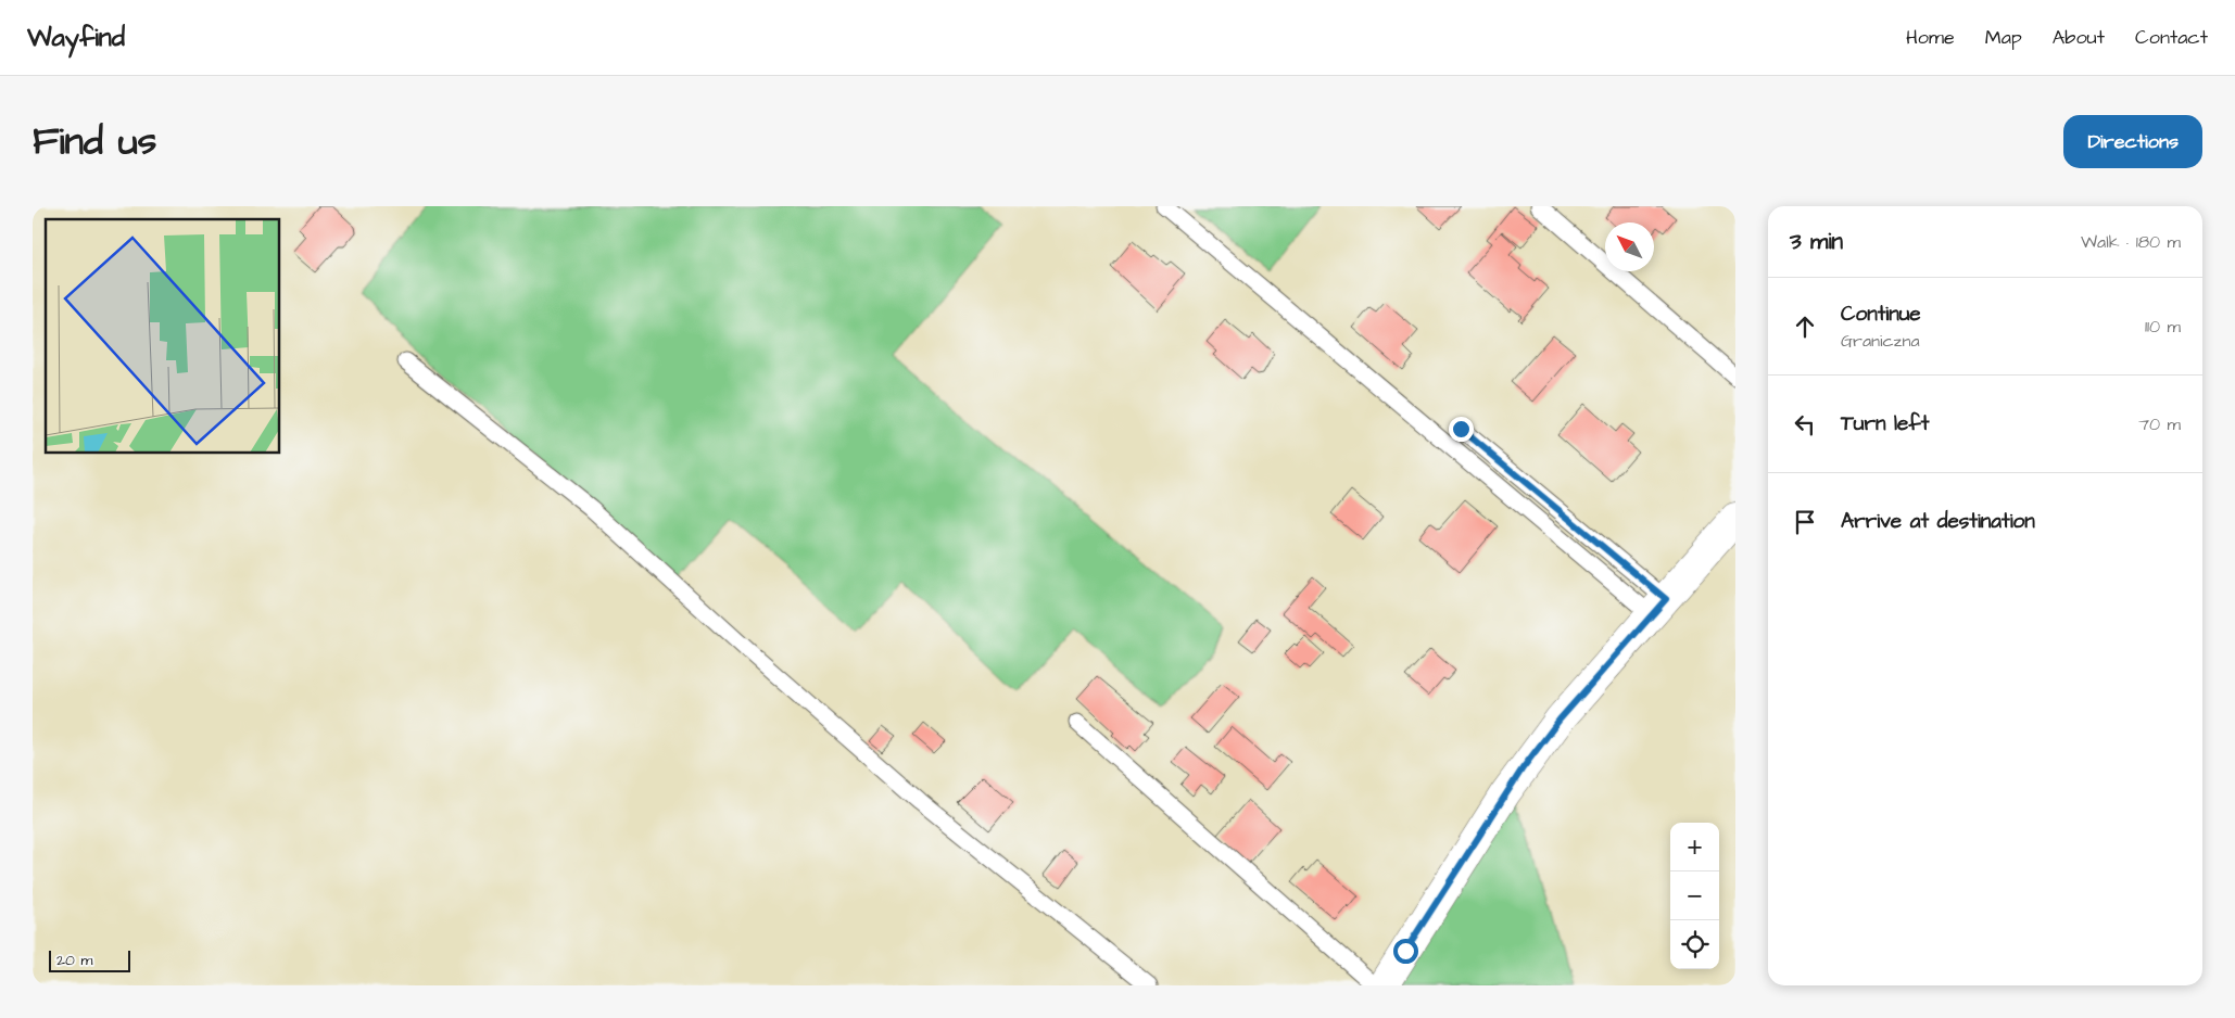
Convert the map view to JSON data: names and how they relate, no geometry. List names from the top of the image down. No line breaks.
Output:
{"scale_bar":"20 m","north":"top left","page":{"header":"Wayfind","nav":["Home","Map","About","Contact"],"title":"Find us","buttons":"Directions","heading":["3 min","Walk · 180 m"],"list":[["Continue","Graniczna","110 m"],["Turn left","70 m"],"Arrive at destination"],"map_buttons":["+","−"],"scale":"20 m"}}
